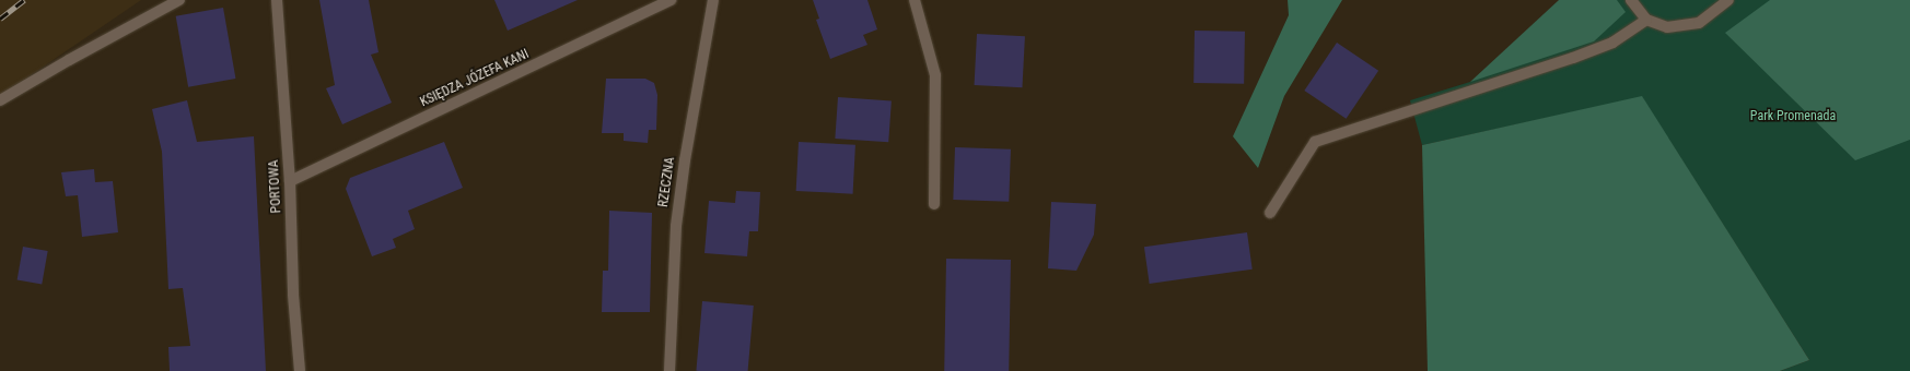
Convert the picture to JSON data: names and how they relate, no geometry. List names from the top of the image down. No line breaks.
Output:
{"streets":{"street":["KSIĘDZA JÓZEFA KANI","RZECZNA","PORTOWA"]},"crossings":[["KSIĘDZA JÓZEFA KANI","PORTOWA"]],"parks":["Park Promenada"]}
